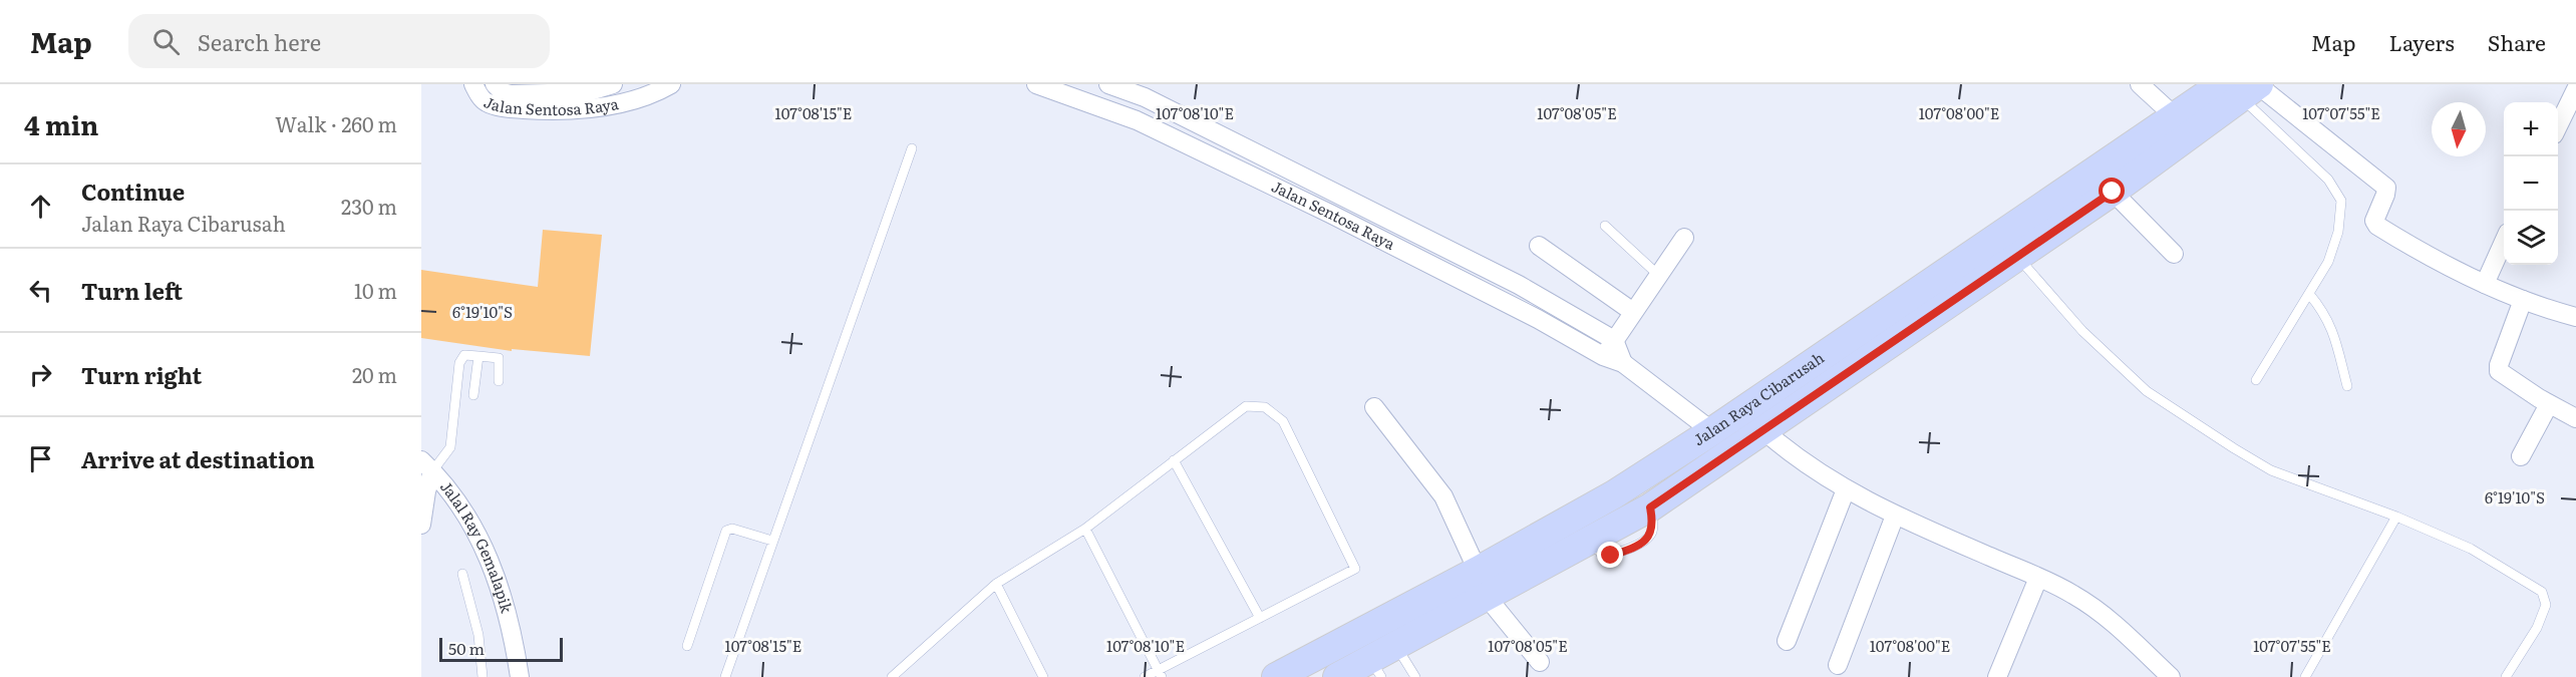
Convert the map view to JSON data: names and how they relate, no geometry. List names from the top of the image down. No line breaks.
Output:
{"streets":{"main road":["Jalan Raya Cibarusah"],"street":["Jalan Sentosa Raya","Jalal Ray Gemalapik"]},"crossings":[["Jalan Sentosa Raya","Jalan Raya Cibarusah"]],"scale_bar":"50 m","north":"bottom","page":{"header":"Map","search":"Search here","nav":["Map","Layers","Share"],"heading":["4 min","Walk · 260 m"],"map_buttons":["+","−"],"list":[["Continue","Jalan Raya Cibarusah","230 m"],["Turn left","10 m"],["Turn right","20 m"],"Arrive at destination"],"scale":"50 m"},"coordinates":["107°08'15\"E","107°08'10\"E","107°08'05\"E","107°08'00\"E","107°07'55\"E","6°19'10\"S"]}
